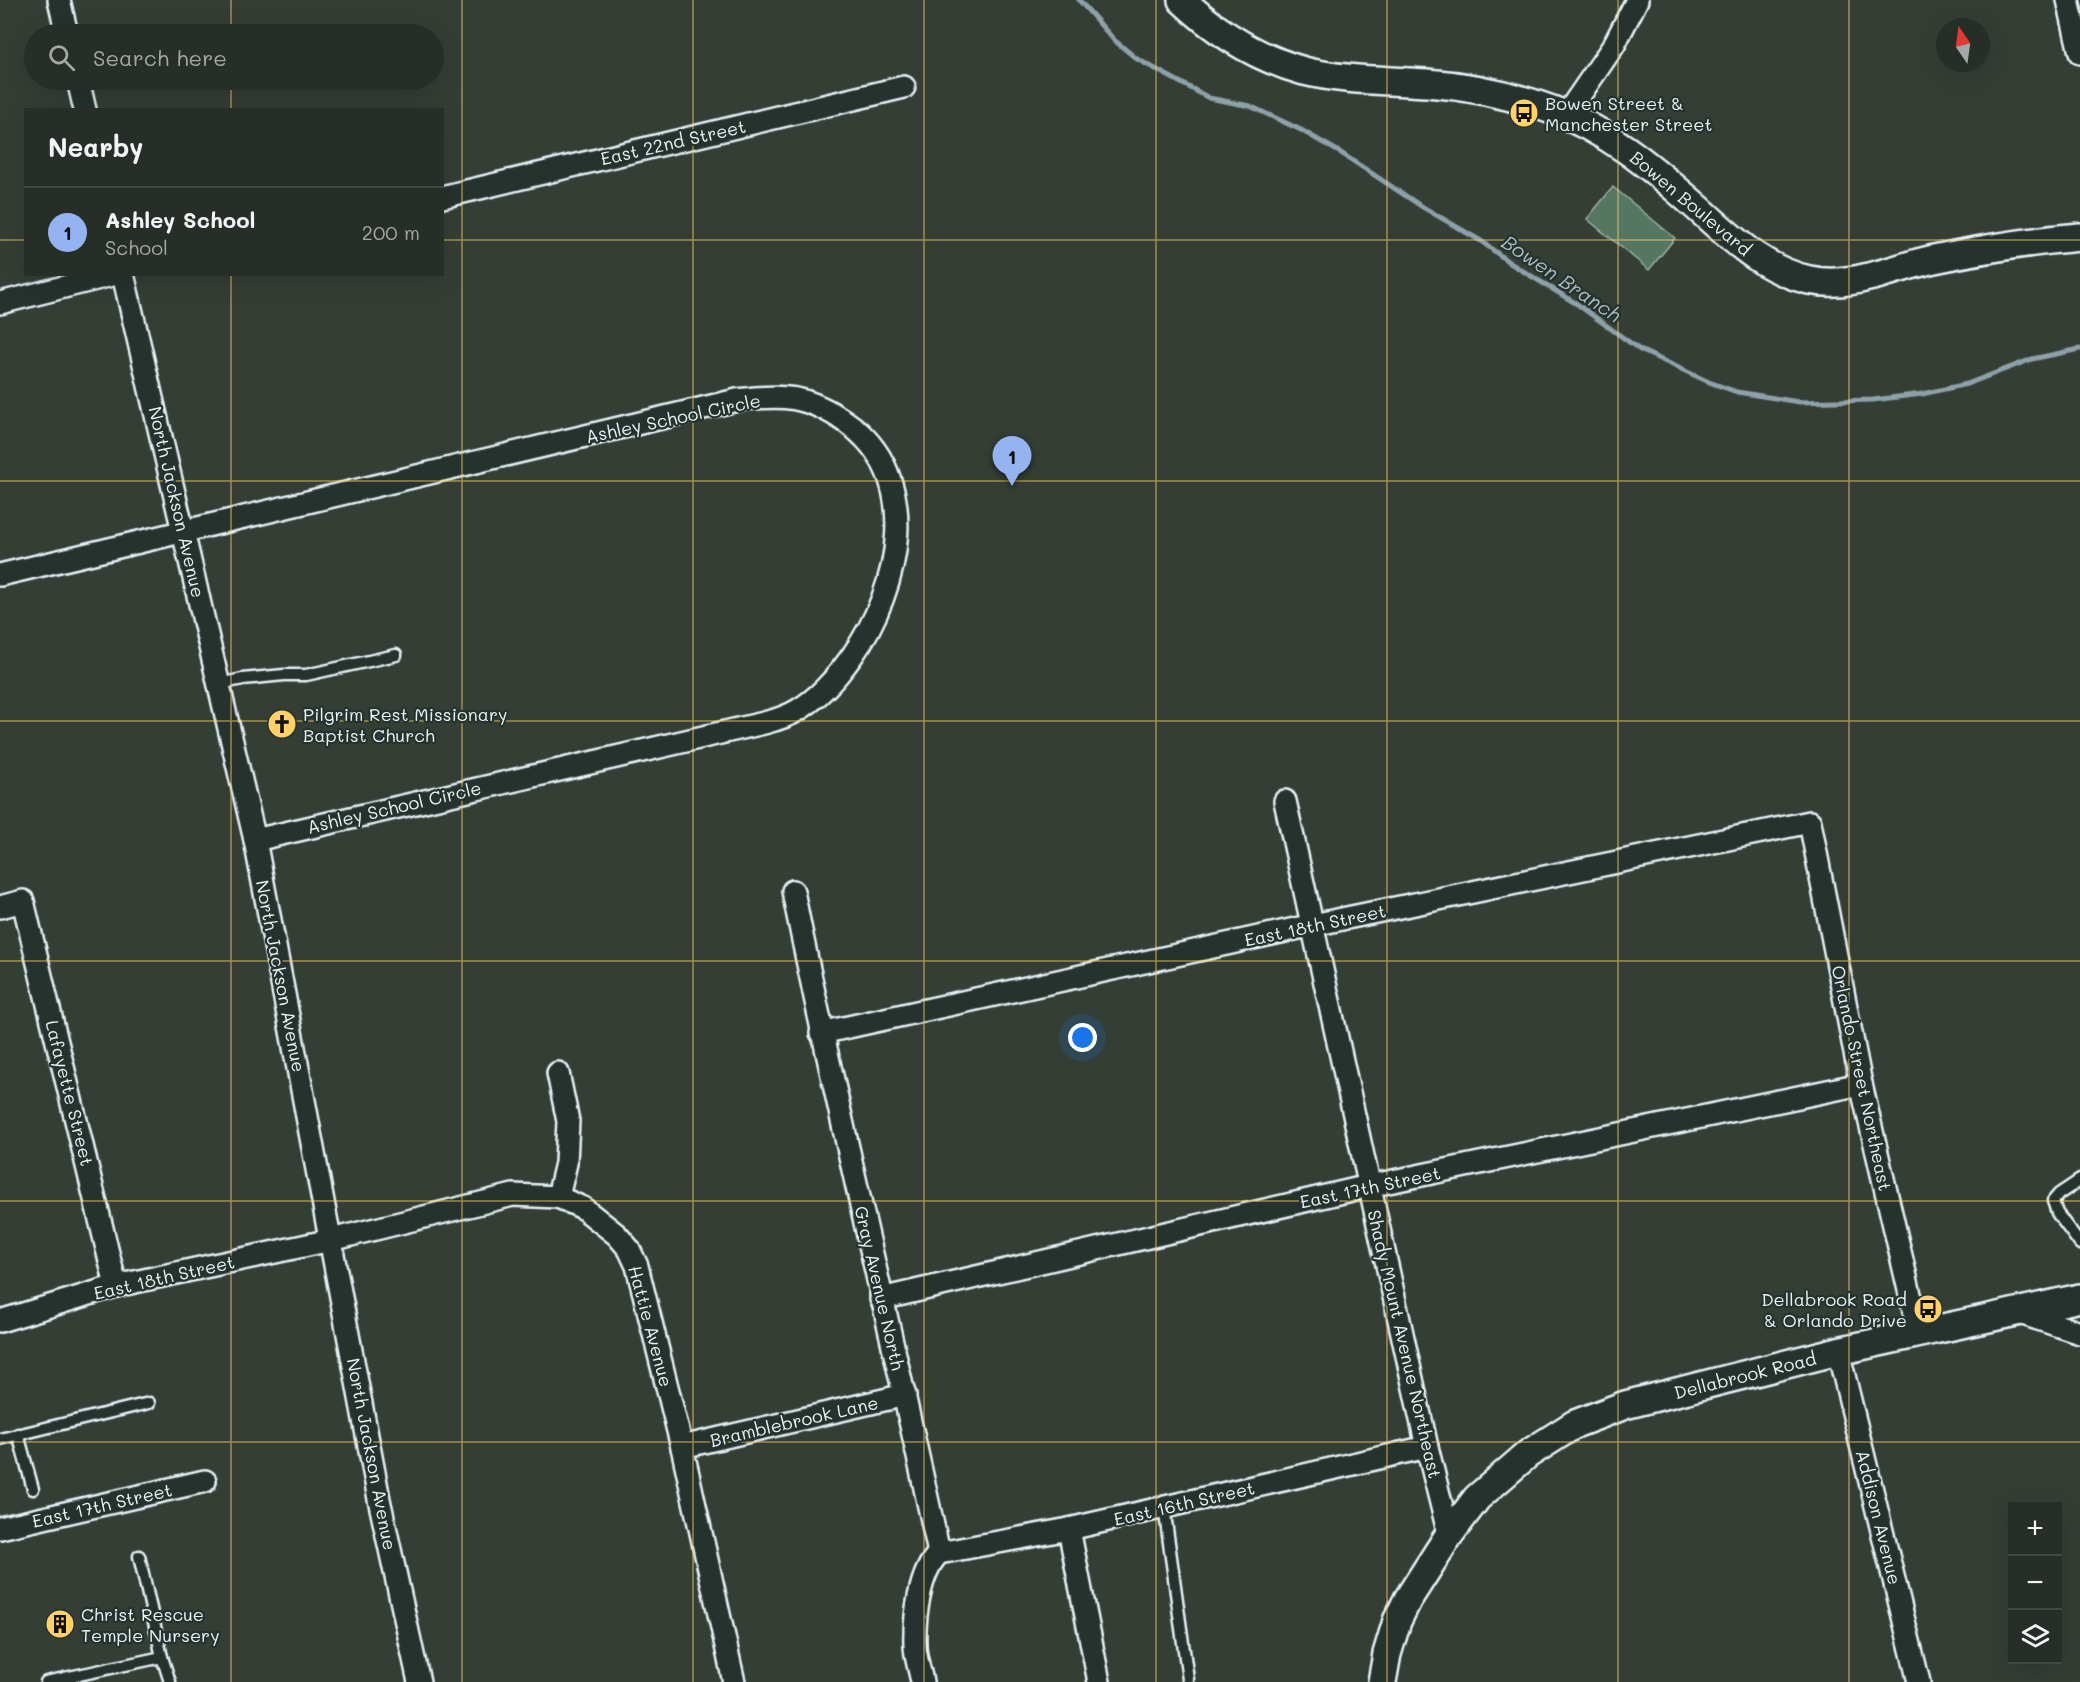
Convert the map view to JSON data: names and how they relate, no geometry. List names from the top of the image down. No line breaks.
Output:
{"streets":{"street":["East 22nd Street","Bowen Boulevard","Ashley School Circle","North Jackson Avenue","East 18th Street","Orlando Street Northeast","Lafayette Street","East 17th Street","Gray Avenue North","Hattie Avenue","Shady Mount Avenue Northeast","Dellabrook Road","Bramblebrook Lane","East 16th Street","Addison Avenue"]},"crossings":[["Ashley School Circle","North Jackson Avenue"],["North Jackson Avenue","East 18th Street"],["North Jackson Avenue","Hattie Avenue"],["East 18th Street","Orlando Street Northeast"],["East 18th Street","Lafayette Street"],["East 18th Street","Gray Avenue North"],["East 18th Street","Hattie Avenue"],["East 18th Street","Shady Mount Avenue Northeast"],["Orlando Street Northeast","East 17th Street"],["Orlando Street Northeast","Dellabrook Road"],["East 17th Street","Gray Avenue North"],["East 17th Street","Shady Mount Avenue Northeast"],["Gray Avenue North","Bramblebrook Lane"],["Gray Avenue North","East 16th Street"],["Hattie Avenue","Bramblebrook Lane"],["Shady Mount Avenue Northeast","Dellabrook Road"],["Shady Mount Avenue Northeast","East 16th Street"],["Dellabrook Road","Addison Avenue"]],"water":["Bowen Branch"],"places":{"bus stop":["Bowen Street & Manchester Street","Dellabrook Road & Orlando Drive"],"church":["Pilgrim Rest Missionary Baptist Church"],"building":["Christ Rescue Temple Nursery"]},"north":"top","page":{"search":"Search here","heading":"Nearby","list":[{"mark":"1","name":"Ashley School","note":"School","value":"200 m"}],"pins":"1","map_buttons":["+","−"]}}
